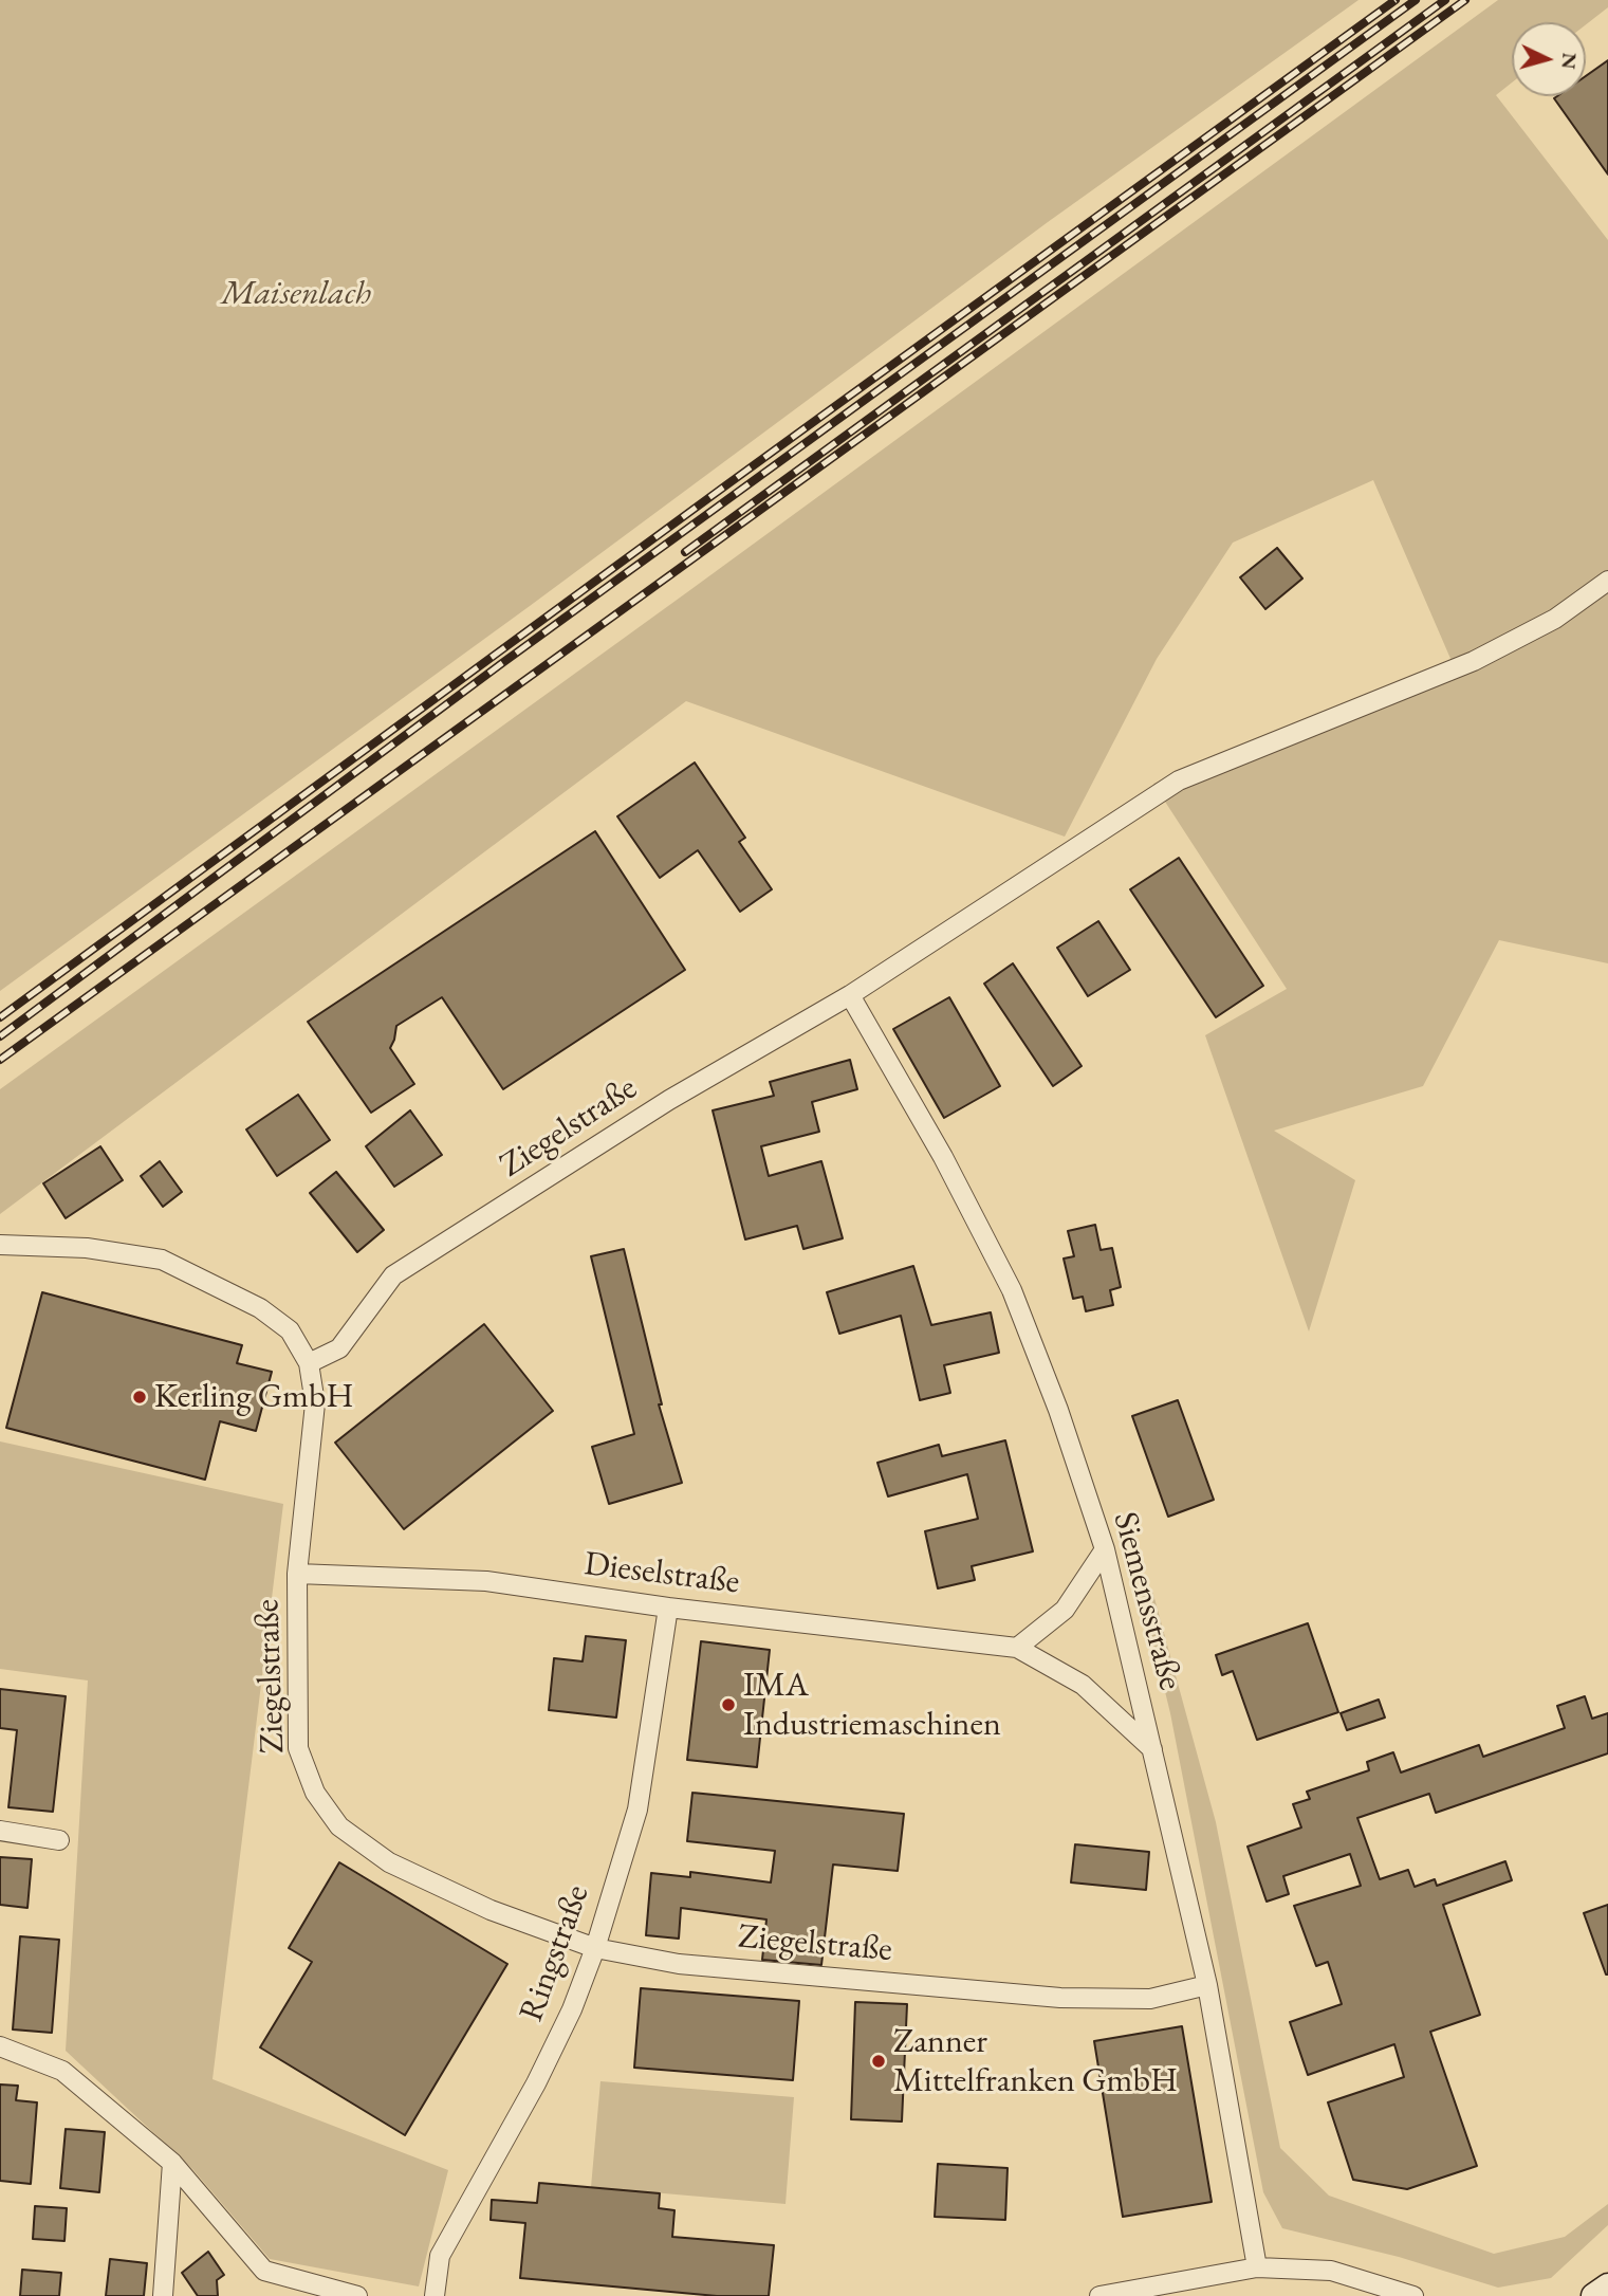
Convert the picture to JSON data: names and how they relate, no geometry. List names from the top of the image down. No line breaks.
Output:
{"streets":{"street":["Ziegelstraße","Dieselstraße","Siemensstraße","Ringstraße"]},"crossings":[["Ziegelstraße","Dieselstraße"],["Ziegelstraße","Siemensstraße"],["Ziegelstraße","Ringstraße"],["Dieselstraße","Siemensstraße"],["Dieselstraße","Ringstraße"]],"parks":["Maisenlach"],"places":["Kerling GmbH","IMA Industriemaschinen","Zanner Mittelfranken GmbH"],"north":"right"}
